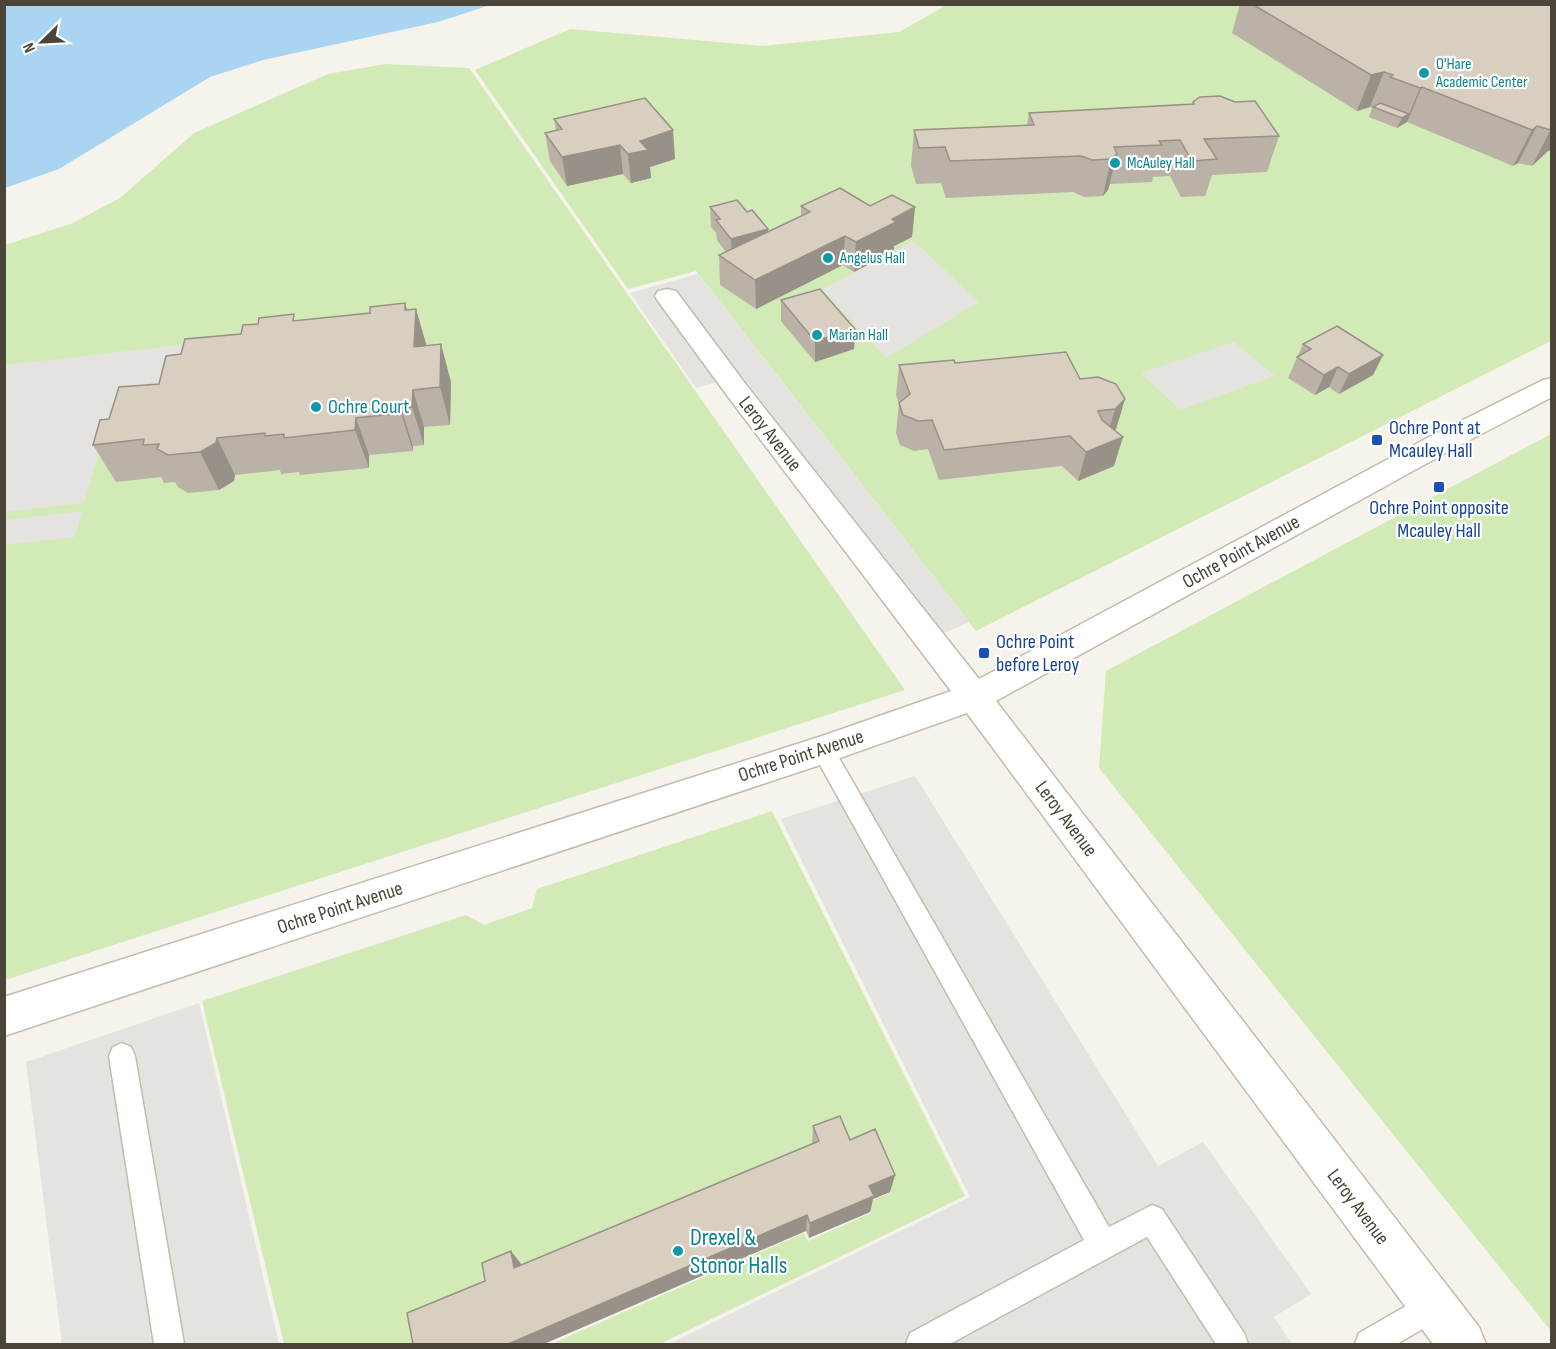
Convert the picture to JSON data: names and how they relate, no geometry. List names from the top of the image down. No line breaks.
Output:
{"streets":{"street":["Leroy Avenue","Ochre Point Avenue"]},"crossings":[["Leroy Avenue","Ochre Point Avenue"]],"places":{"other":["O'Hare Academic Center","McAuley Hall","Angelus Hall","Marian Hall","Ochre Court","Drexel & Stonor Halls"],"transit":["Ochre Pont at Mcauley Hall","Ochre Point opposite Mcauley Hall","Ochre Point before Leroy"]},"north":"bottom left"}
